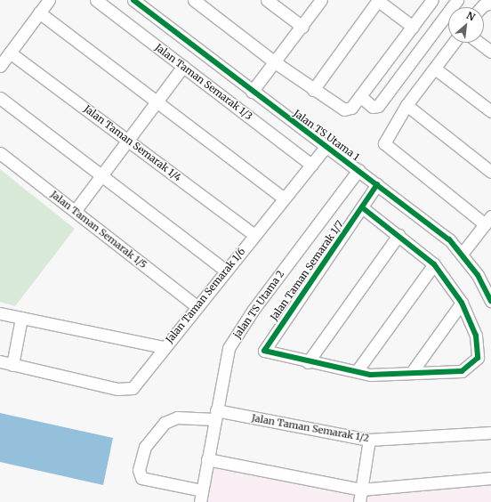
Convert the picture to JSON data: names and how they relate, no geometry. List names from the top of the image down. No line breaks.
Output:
{"streets":{"street":["Jalan Taman Semarak 1/3","Jalan TS Utama 1","Jalan Taman Semarak 1/4","Jalan Taman Semarak 1/5","Jalan Taman Semarak 1/7","Jalan Taman Semarak 1/6","jalan TS Utama 2","Jalan Taman Semarak 1/2"]},"crossings":[["Jalan Taman Semarak 1/3","Jalan Taman Semarak 1/6"],["Jalan TS Utama 1","Jalan Taman Semarak 1/7"],["Jalan TS Utama 1","Jalan Taman Semarak 1/6"],["Jalan TS Utama 1","jalan TS Utama 2"],["Jalan Taman Semarak 1/4","Jalan Taman Semarak 1/6"],["Jalan Taman Semarak 1/5","Jalan Taman Semarak 1/6"],["jalan TS Utama 2","Jalan Taman Semarak 1/2"]],"north":"top right"}
